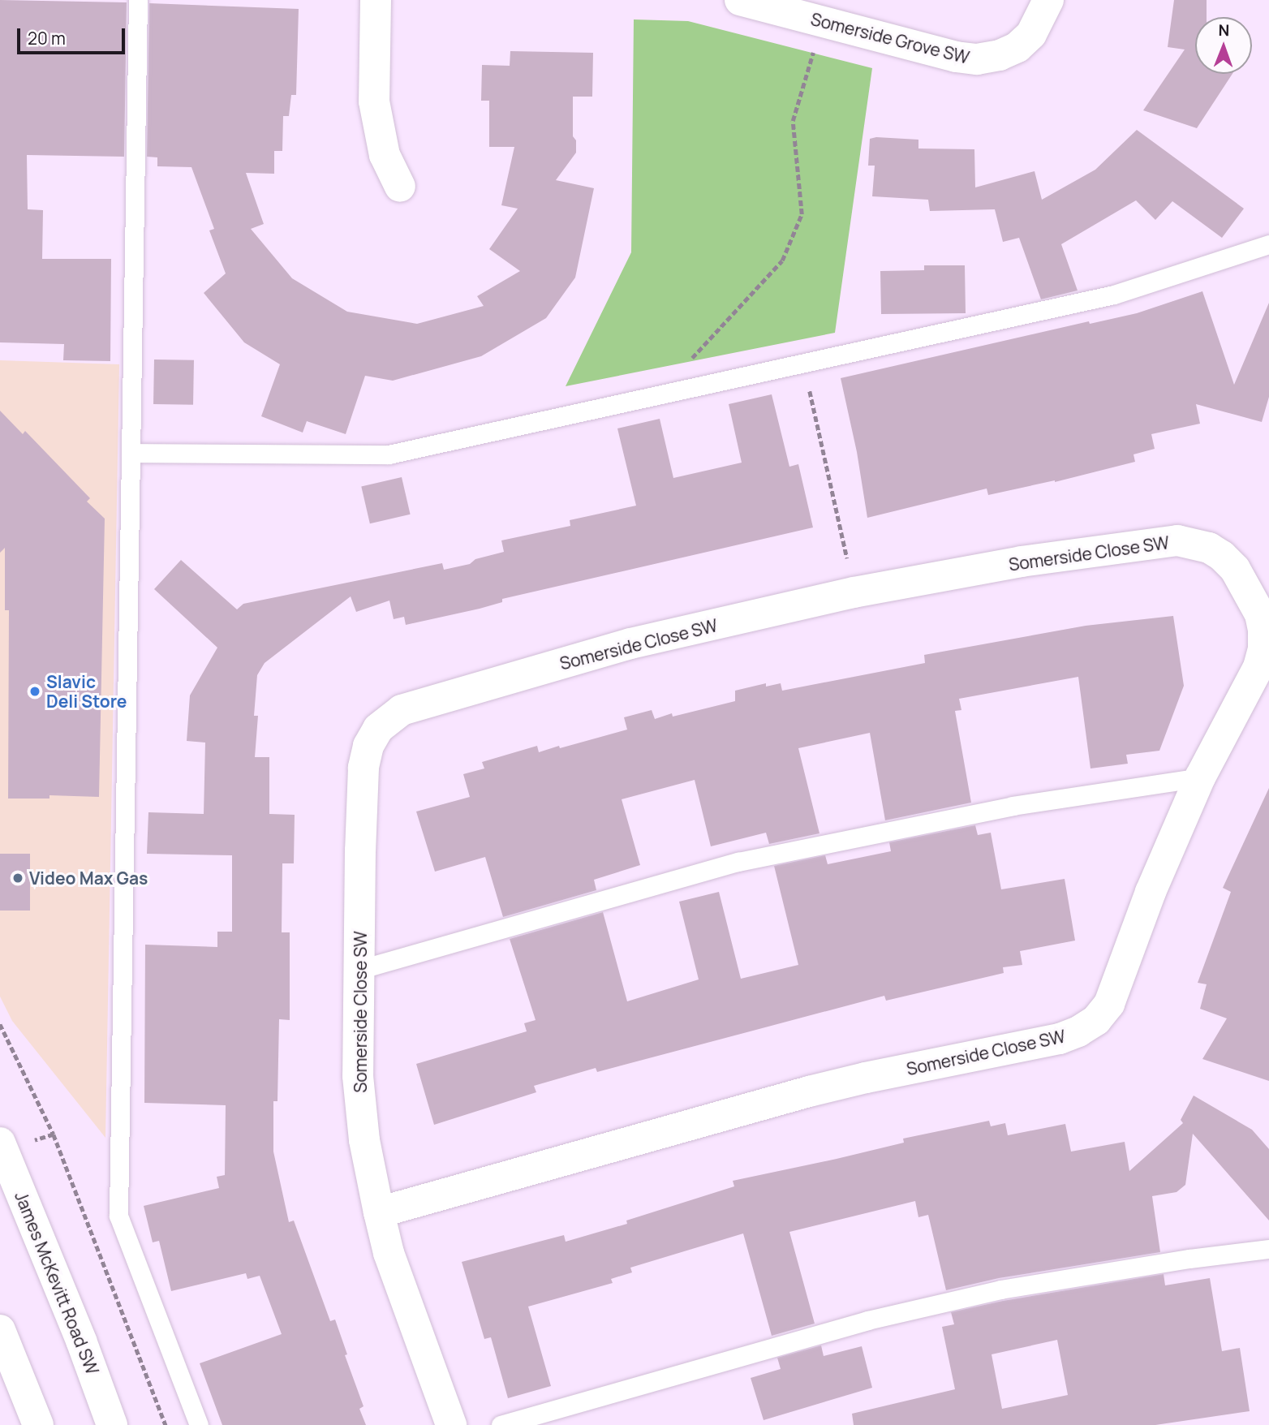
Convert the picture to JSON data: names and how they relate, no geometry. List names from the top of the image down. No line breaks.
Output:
{"streets":{"street":["Somerside Grove SW","Somerside Close SW","James McKevitt Road SW"]},"places":["Slavic Deli Store","Video Max Gas"],"scale_bar":"20 m","north":"top"}
